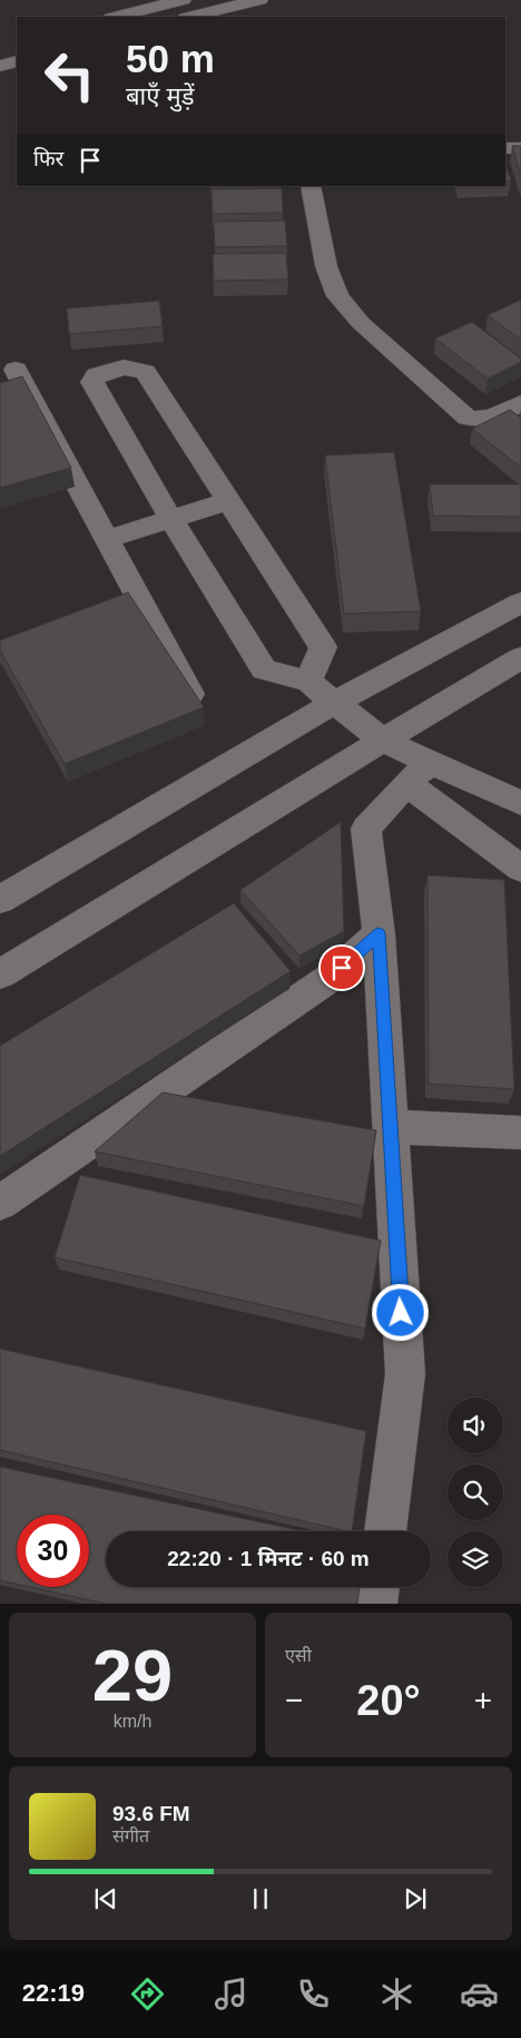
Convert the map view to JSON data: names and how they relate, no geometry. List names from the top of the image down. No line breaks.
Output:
{"page":{"turn":["50 m","बाएँ मुड़ें"],"then":"फिर","limit":"30","trip":"22:20 · 1 मिनट · 60 m","tile":[["29","km/h"],"एसी"],"heat":["−","20°","+"],"song":["93.6 FM","संगीत"],"tabs":"22:19"}}
